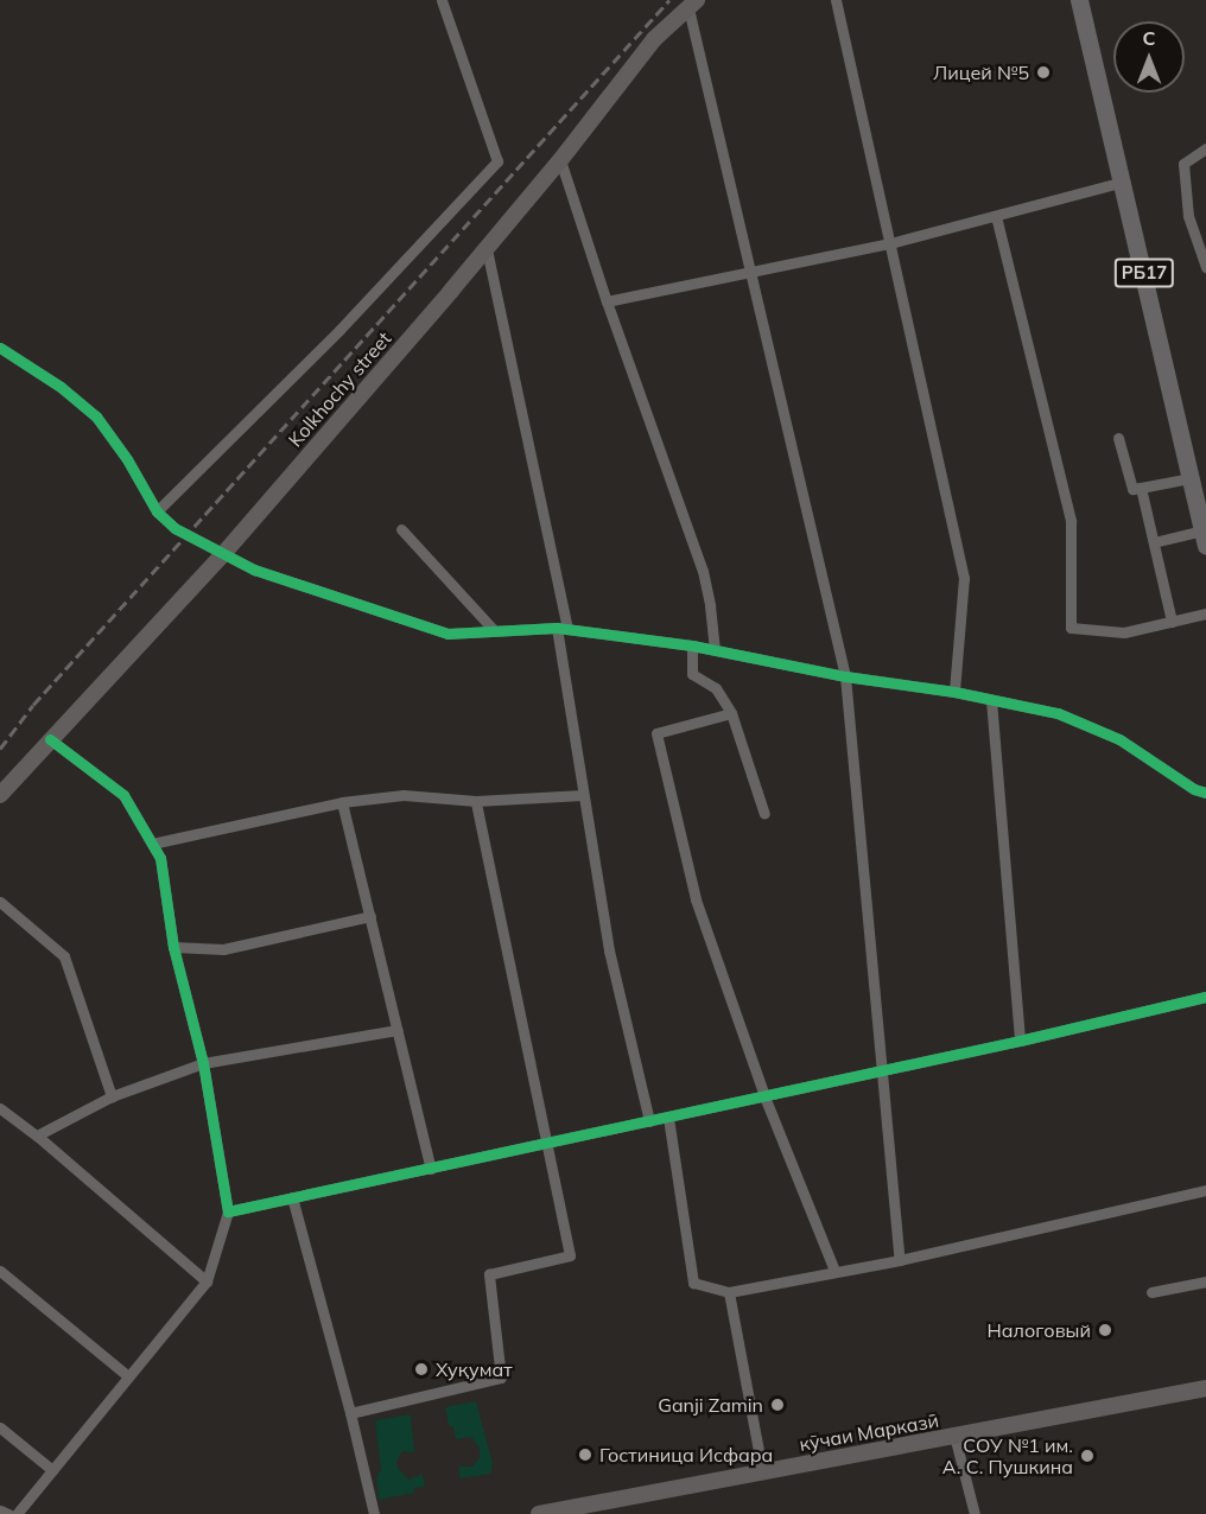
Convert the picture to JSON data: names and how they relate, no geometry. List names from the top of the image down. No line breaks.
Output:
{"streets":{"main road":["РБ17","Kolkhochy street","кӯчаи Марказӣ"]},"places":["Лицей №5","Налоговый","Хуқумат","Ganji Zamin","Гостиница Исфара","СОУ №1 им. А. С. Пушкина"],"north":"top"}
